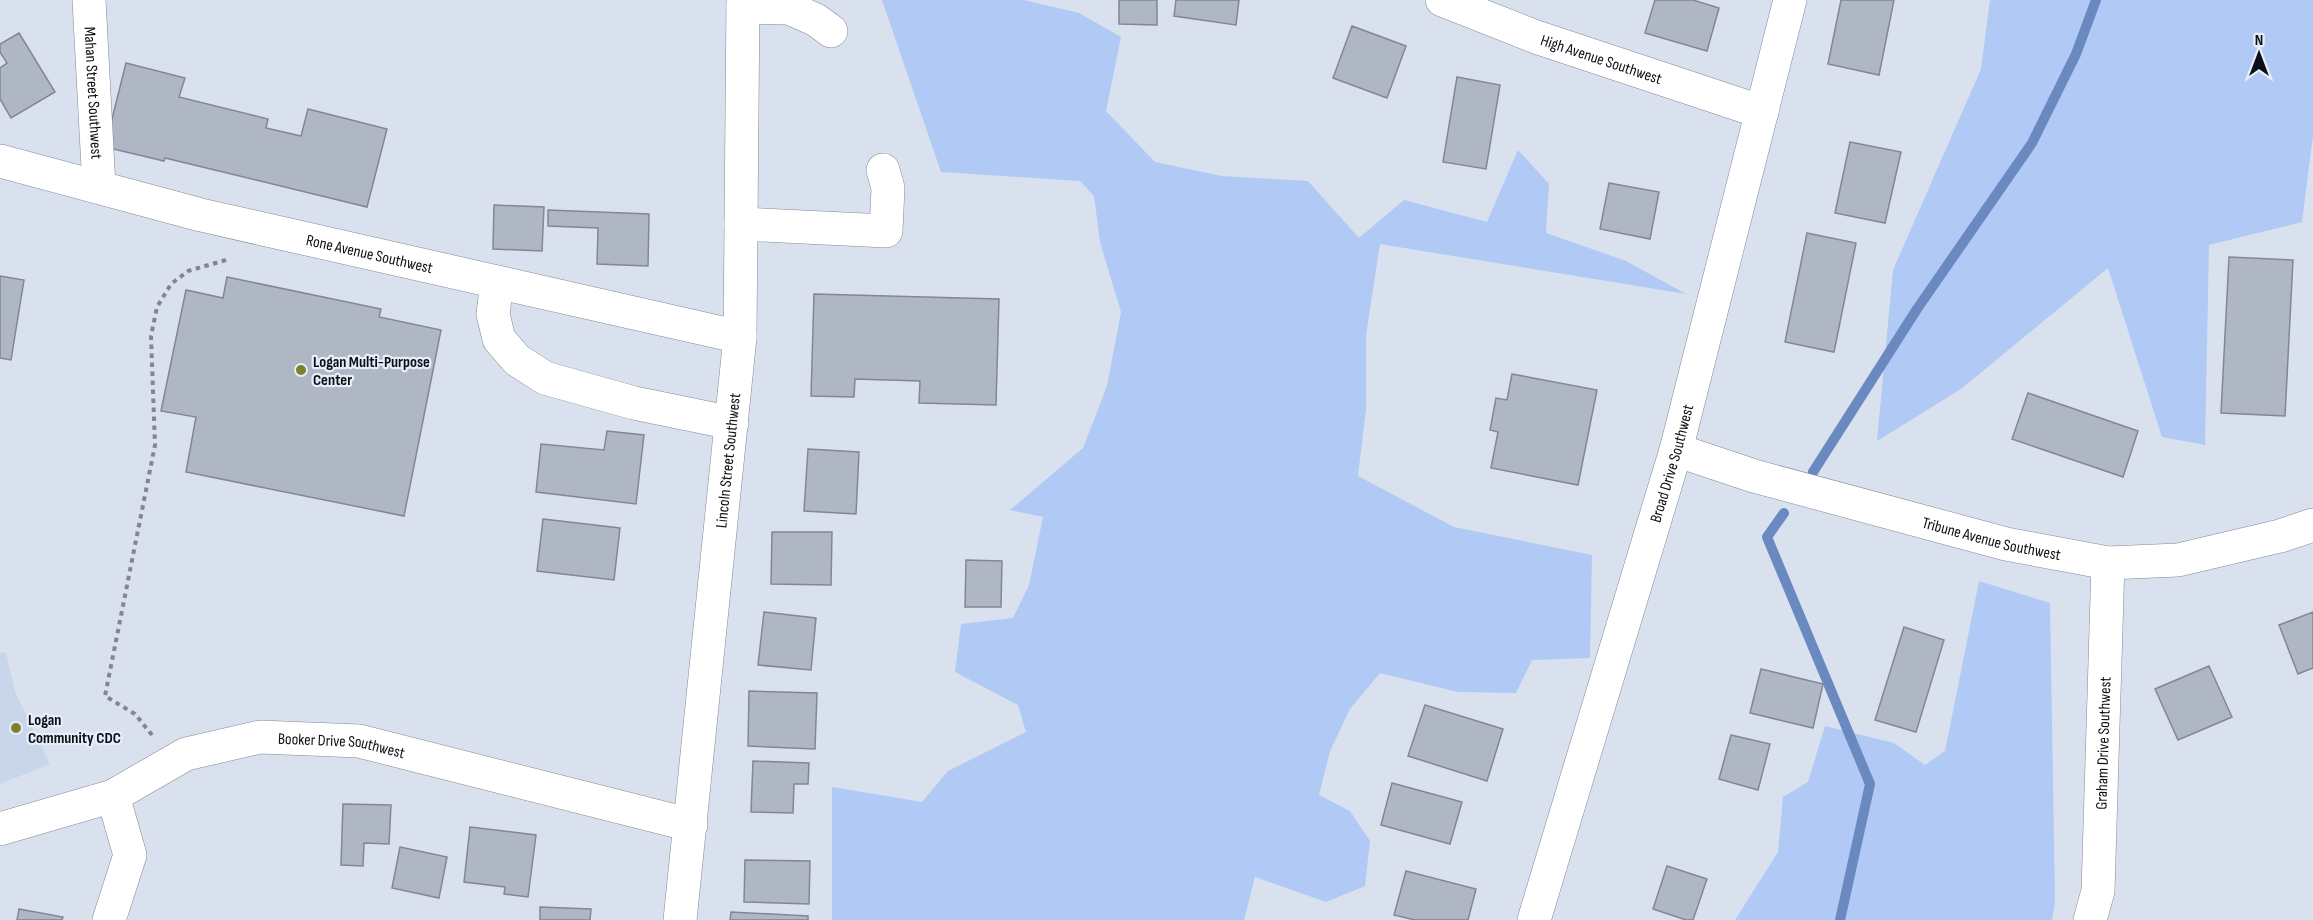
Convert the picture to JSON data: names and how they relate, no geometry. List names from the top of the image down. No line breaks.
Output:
{"streets":{"street":["High Avenue Southwest","Mahan Street Southwest","Rone Avenue Southwest","Lincoln Street Southwest","Broad Drive Southwest","Tribune Avenue Southwest","Graham Drive Southwest","Booker Drive Southwest"]},"crossings":[["High Avenue Southwest","Broad Drive Southwest"],["Mahan Street Southwest","Rone Avenue Southwest"],["Rone Avenue Southwest","Lincoln Street Southwest"],["Lincoln Street Southwest","Booker Drive Southwest"],["Broad Drive Southwest","Tribune Avenue Southwest"],["Tribune Avenue Southwest","Graham Drive Southwest"]],"places":["Logan Multi-Purpose Center","Logan Community CDC"],"north":"top"}
